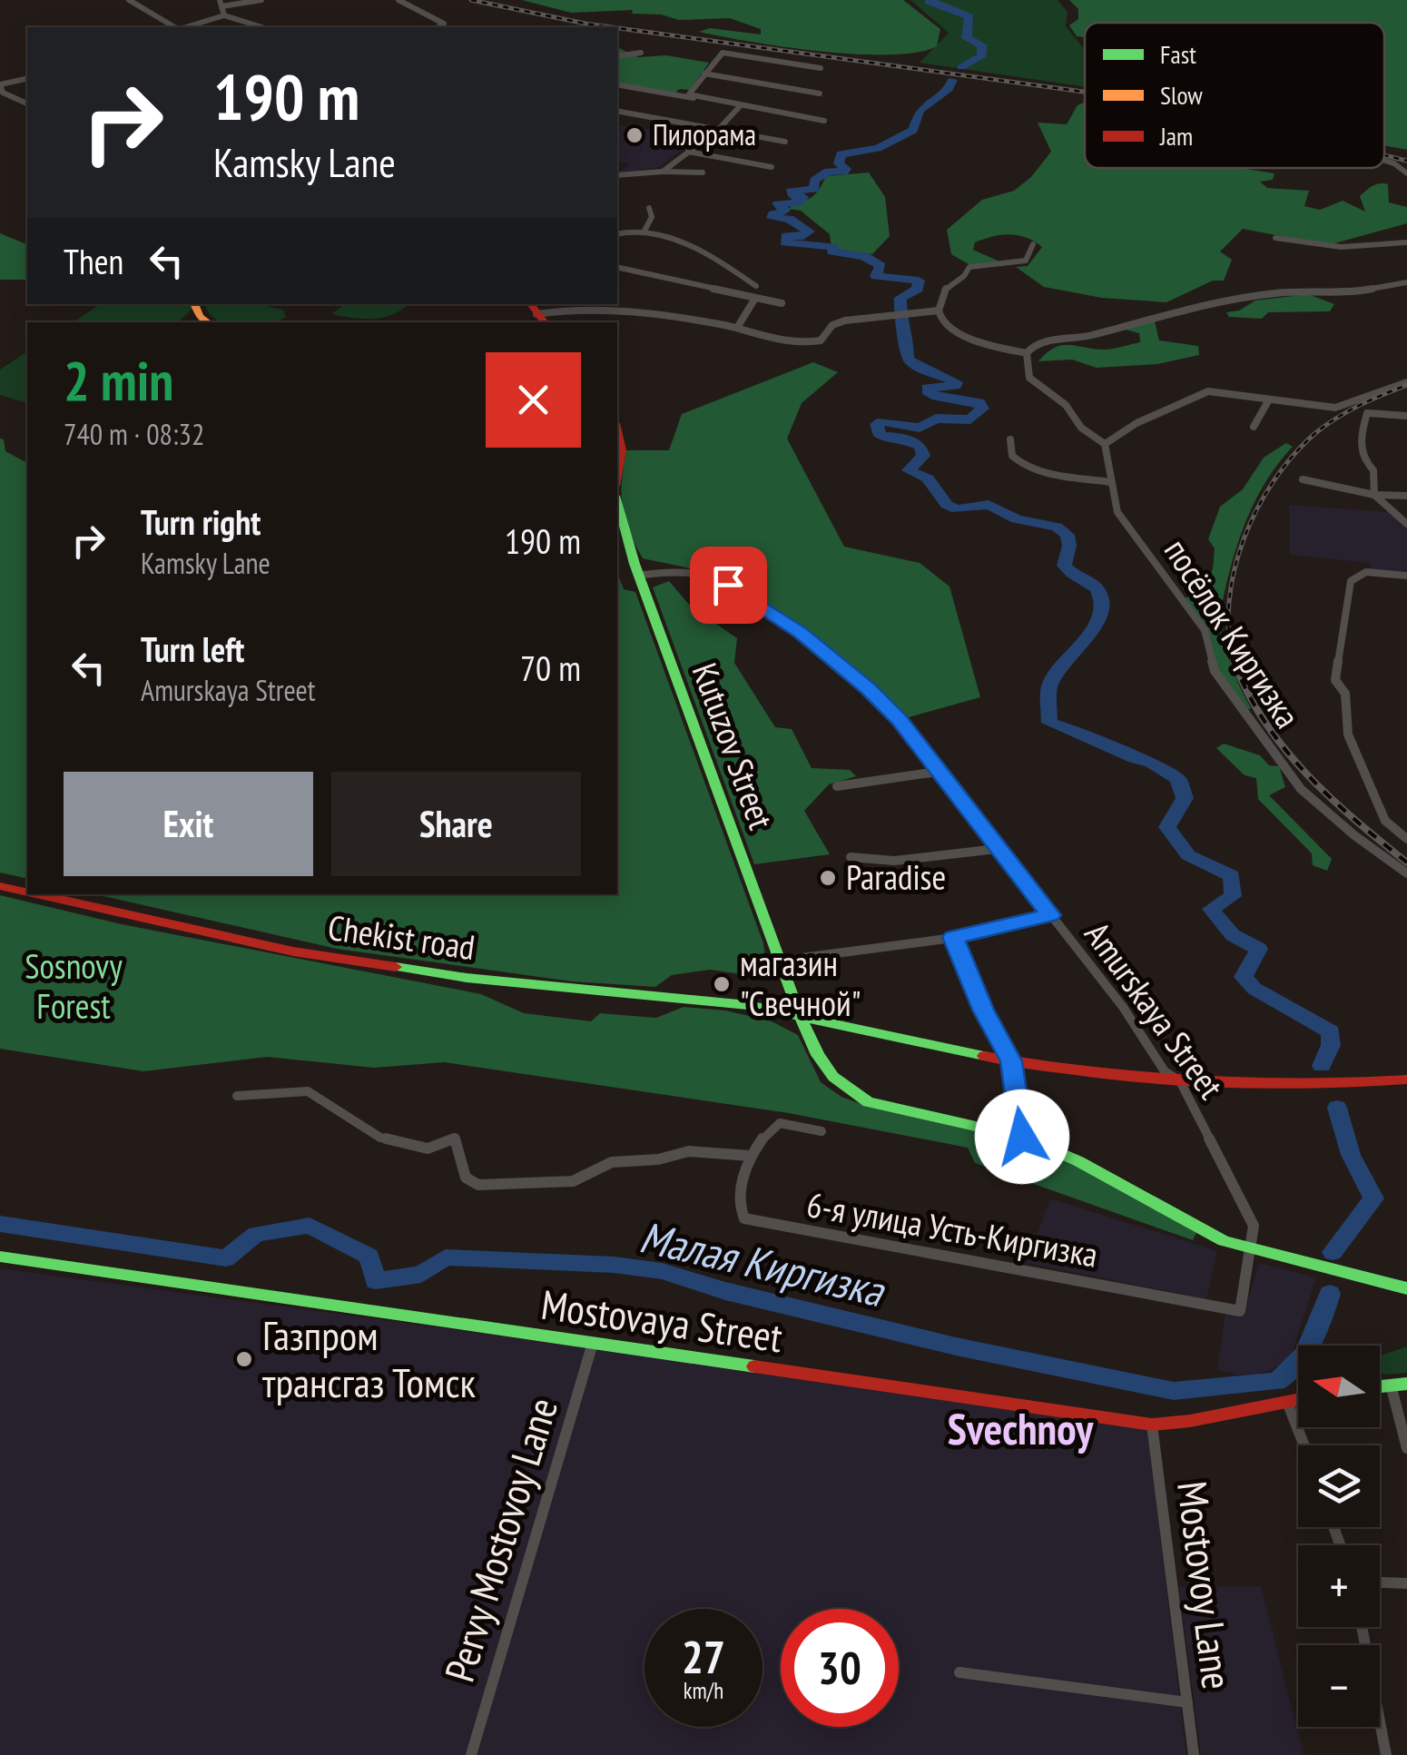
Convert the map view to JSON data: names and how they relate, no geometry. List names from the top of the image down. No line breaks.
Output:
{"streets":{"street":["посёлок Киргизка","Kutuzov Street","Chekist road","Amurskaya Street","6-я улица Усть-Киргизка","Mostovaya Street","Pervy Mostovoy Lane","Mostovoy Lane"]},"crossings":[["Kutuzov Street","Chekist road"],["Kutuzov Street","Amurskaya Street"],["Kutuzov Street","6-я улица Усть-Киргизка"],["Chekist road","Amurskaya Street"],["Amurskaya Street","6-я улица Усть-Киргизка"],["Mostovaya Street","Pervy Mostovoy Lane"],["Mostovaya Street","Mostovoy Lane"]],"districts":["Svechnoy"],"water":["Малая Киргизка"],"parks":["Sosnovy Forest"],"places":["Пилорама","Paradise","магазин \"Свечной\"","Газпром трансгаз Томск"],"legend":["Fast","Slow","Jam"],"north":"left","page":{"turn":["190 m","Kamsky Lane"],"then":"Then","heading":["2 min","740 m · 08:32"],"list":[{"name":"Turn right","note":"Kamsky Lane","value":"190 m"},{"name":"Turn left","note":"Amurskaya Street","value":"70 m"}],"buttons":["Exit","Share"],"map_buttons":["+","−"],"speed":"27 km/h","limit":"30"}}
